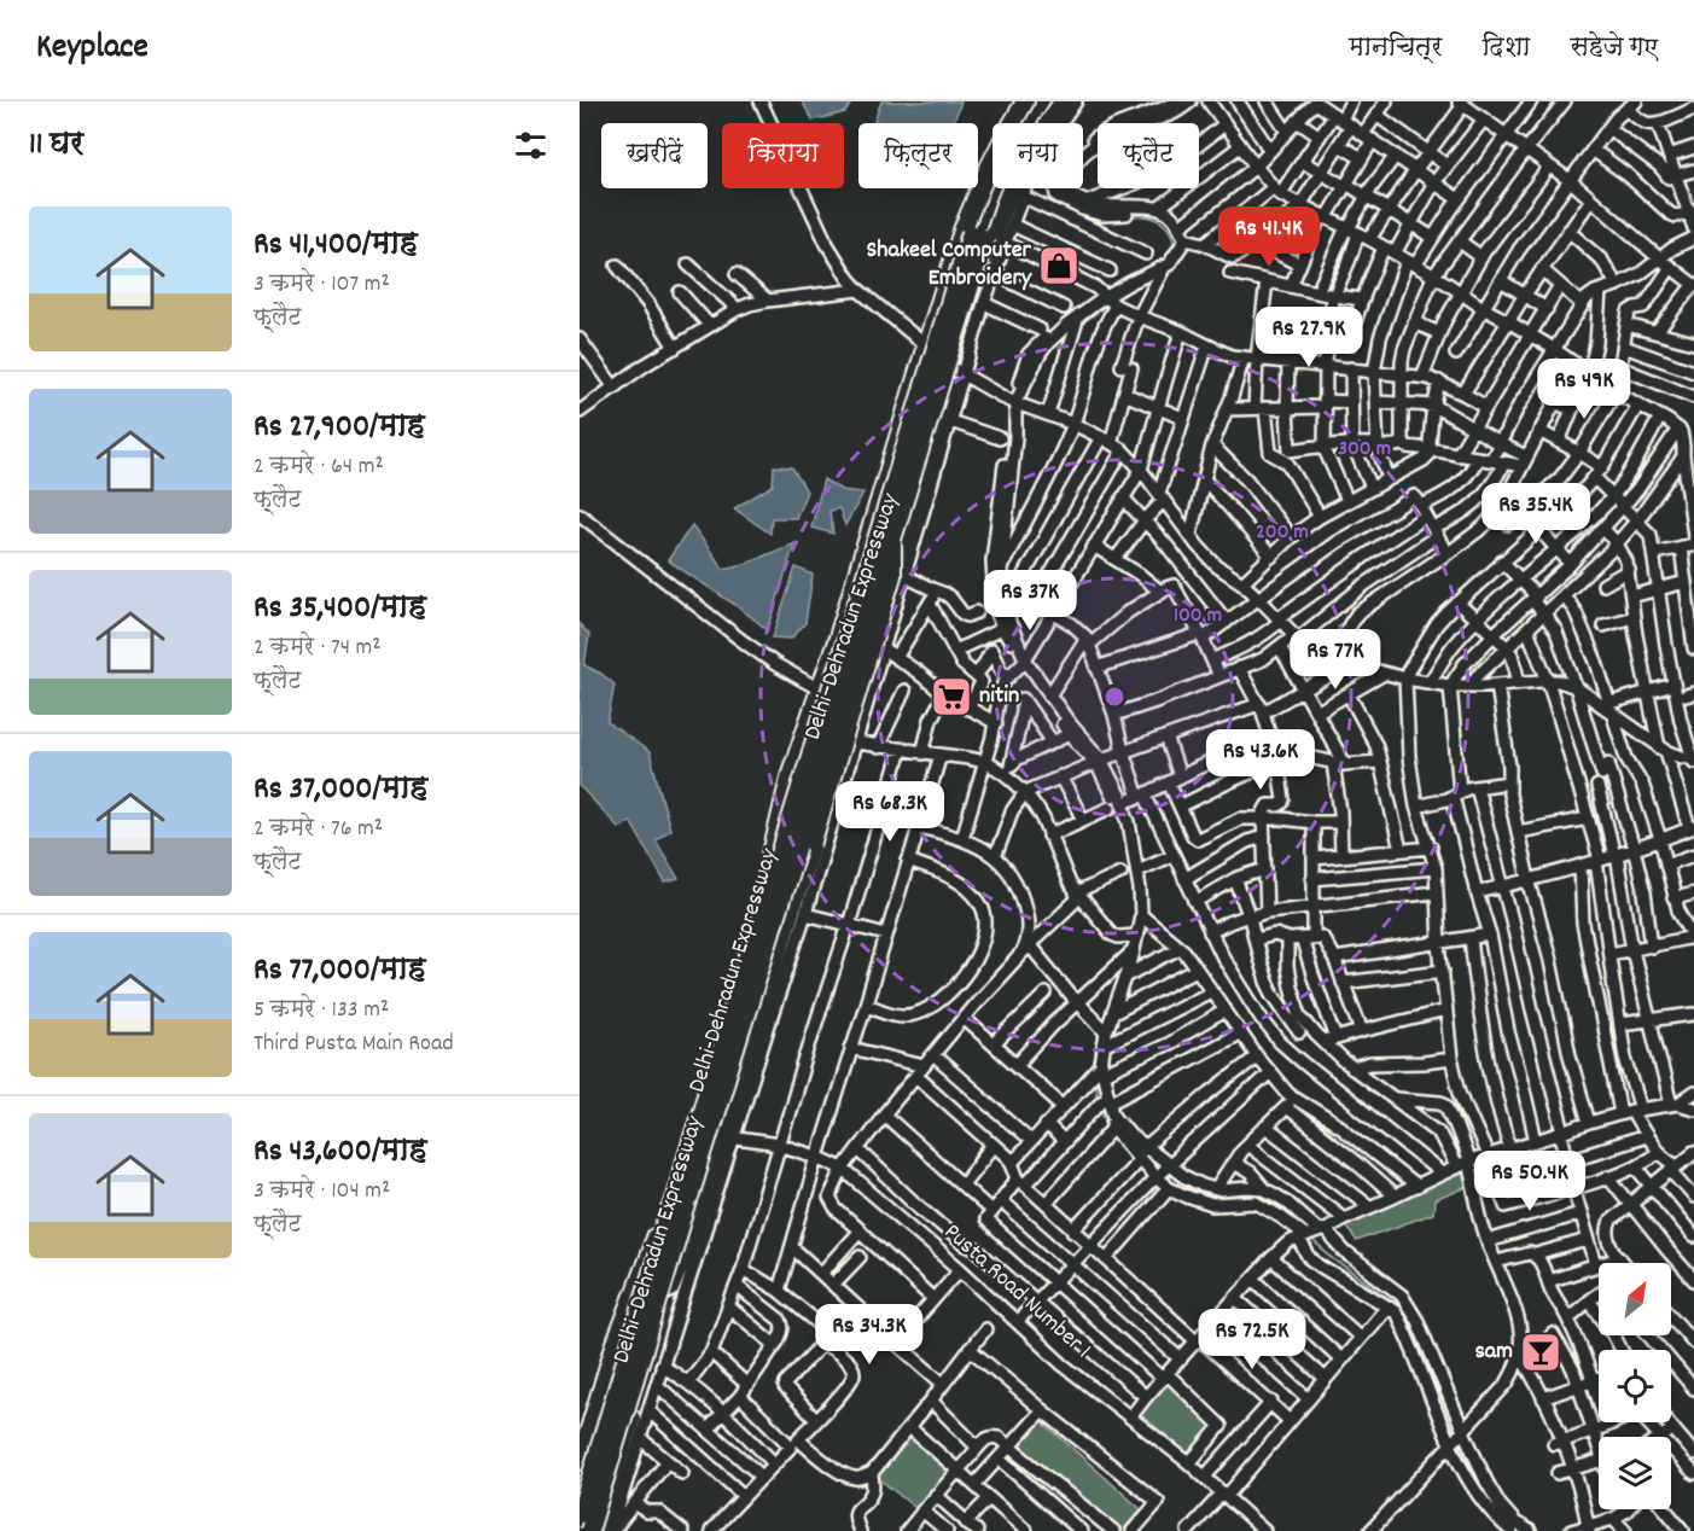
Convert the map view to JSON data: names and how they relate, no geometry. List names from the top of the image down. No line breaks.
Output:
{"streets":{"highway":["Delhi–Dehradun Expressway","Delhi-Dehradun Expressway"],"street":["Pusta Road Number 1"]},"crossings":[["Delhi–Dehradun Expressway","Pusta Road Number 1"]],"places":{"shop":["Shakeel Computer Embroidery"],"supermarket":["nitin"],"bar":["sam"]},"north":"top right","page":{"header":"Keyplace","nav":["मानचित्र","दिशा","सहेजे गए"],"heading":"11 घर","chip":["खरीदें","किराया","फ़िल्टर","नया","फ़्लैट"],"list":[{"name":"Rs 41,400/माह","note":"3 कमरे · 107 m² · फ़्लैट"},{"name":"Rs 27,900/माह","note":"2 कमरे · 64 m² · फ़्लैट"},{"name":"Rs 35,400/माह","note":"2 कमरे · 74 m² · फ़्लैट"},{"name":"Rs 37,000/माह","note":"2 कमरे · 76 m² · फ़्लैट"},{"name":"Rs 77,000/माह","note":"5 कमरे · 133 m² · Third Pusta Main Road"},{"name":"Rs 43,600/माह","note":"3 कमरे · 104 m² · फ़्लैट"}],"price":["Rs 41.4K","Rs 27.9K","Rs 49K","Rs 35.4K","Rs 37K","Rs 77K","Rs 43.6K","Rs 68.3K","Rs 50.4K","Rs 34.3K","Rs 72.5K"]},"rings":["300 m","200 m","100 m"]}
